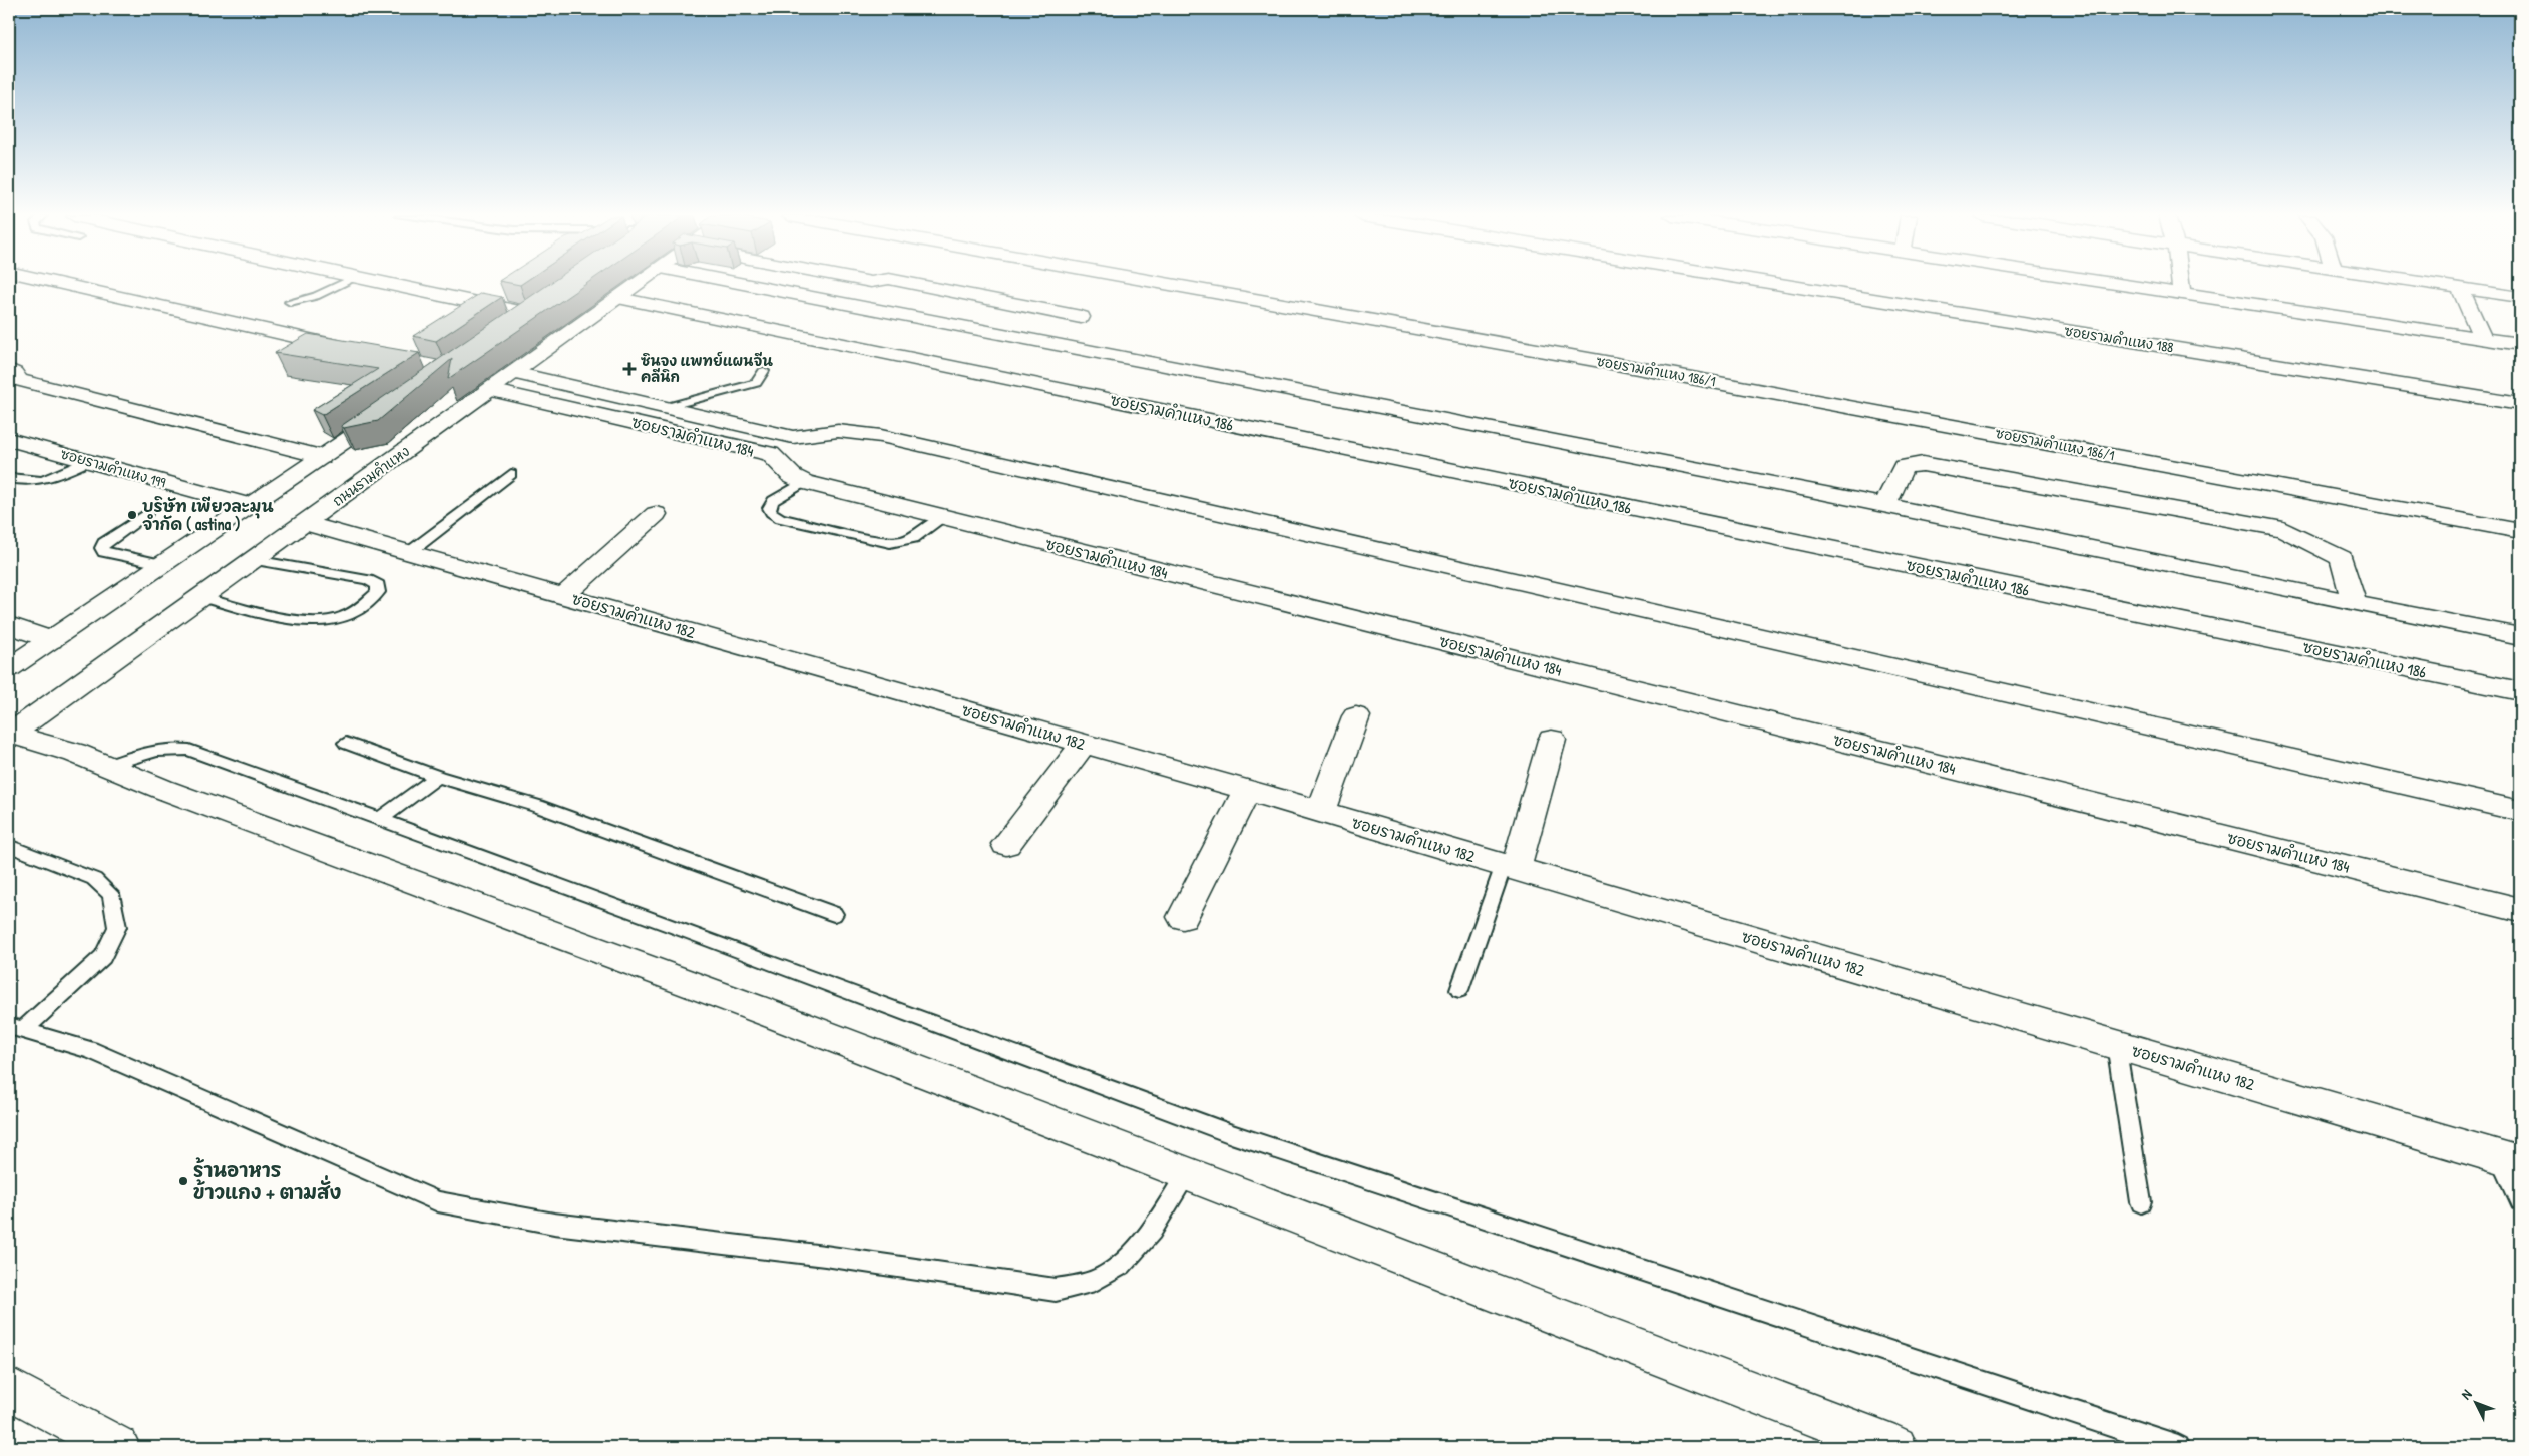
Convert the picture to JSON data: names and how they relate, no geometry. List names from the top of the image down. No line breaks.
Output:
{"streets":{"street":["ซอยรามคำแหง 188","ซอยรามคำแหง 186/1","ซอยรามคำแหง 186","ซอยรามคำแหง 184","ซอยรามคำแหง 199","ถนนรามคำแหง","ซอยรามคำแหง 182"]},"crossings":[["ซอยรามคำแหง 186","ถนนรามคำแหง"],["ซอยรามคำแหง 184","ถนนรามคำแหง"],["ถนนรามคำแหง","ซอยรามคำแหง 182"]],"places":{"health":["ซินจง แพทย์แผนจีน คลีนิก"],"other":["บริษัท เพียวละมุน จำกัด ( astina )","ร้านอาหาร ข้าวแกง + ตามสั่ง"]},"north":"top left"}
